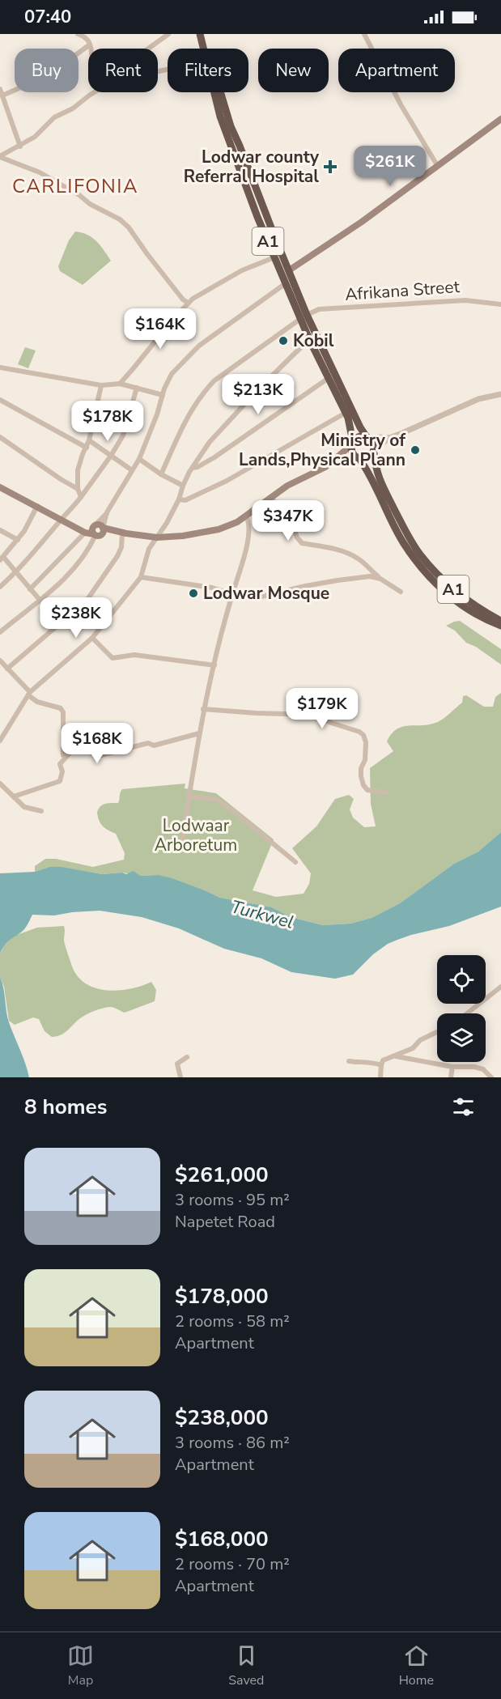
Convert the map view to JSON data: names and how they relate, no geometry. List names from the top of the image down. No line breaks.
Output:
{"streets":{"highway":["A1"],"street":["Afrikana Street"]},"crossings":[["A1","Afrikana Street"]],"districts":["CARLIFONIA"],"water":["Turkwel"],"parks":["Lodwaar Arboretum"],"places":{"health":["Lodwar county Referral Hospital"],"other":["Kobil","Ministry of Lands,Physical Plann","Lodwar Mosque"]},"page":{"status":"07:40","chip":["Buy","Rent","Filters","New","Apartment"],"price":["$261K","$164K","$213K","$178K","$347K","$238K","$179K","$168K"],"heading":"8 homes","list":[{"name":"$261,000","note":"3 rooms · 95 m² · Napetet Road"},{"name":"$178,000","note":"2 rooms · 58 m² · Apartment"},{"name":"$238,000","note":"3 rooms · 86 m² · Apartment"},{"name":"$168,000","note":"2 rooms · 70 m² · Apartment"}],"tabs":["Map","Saved","Home"]}}
